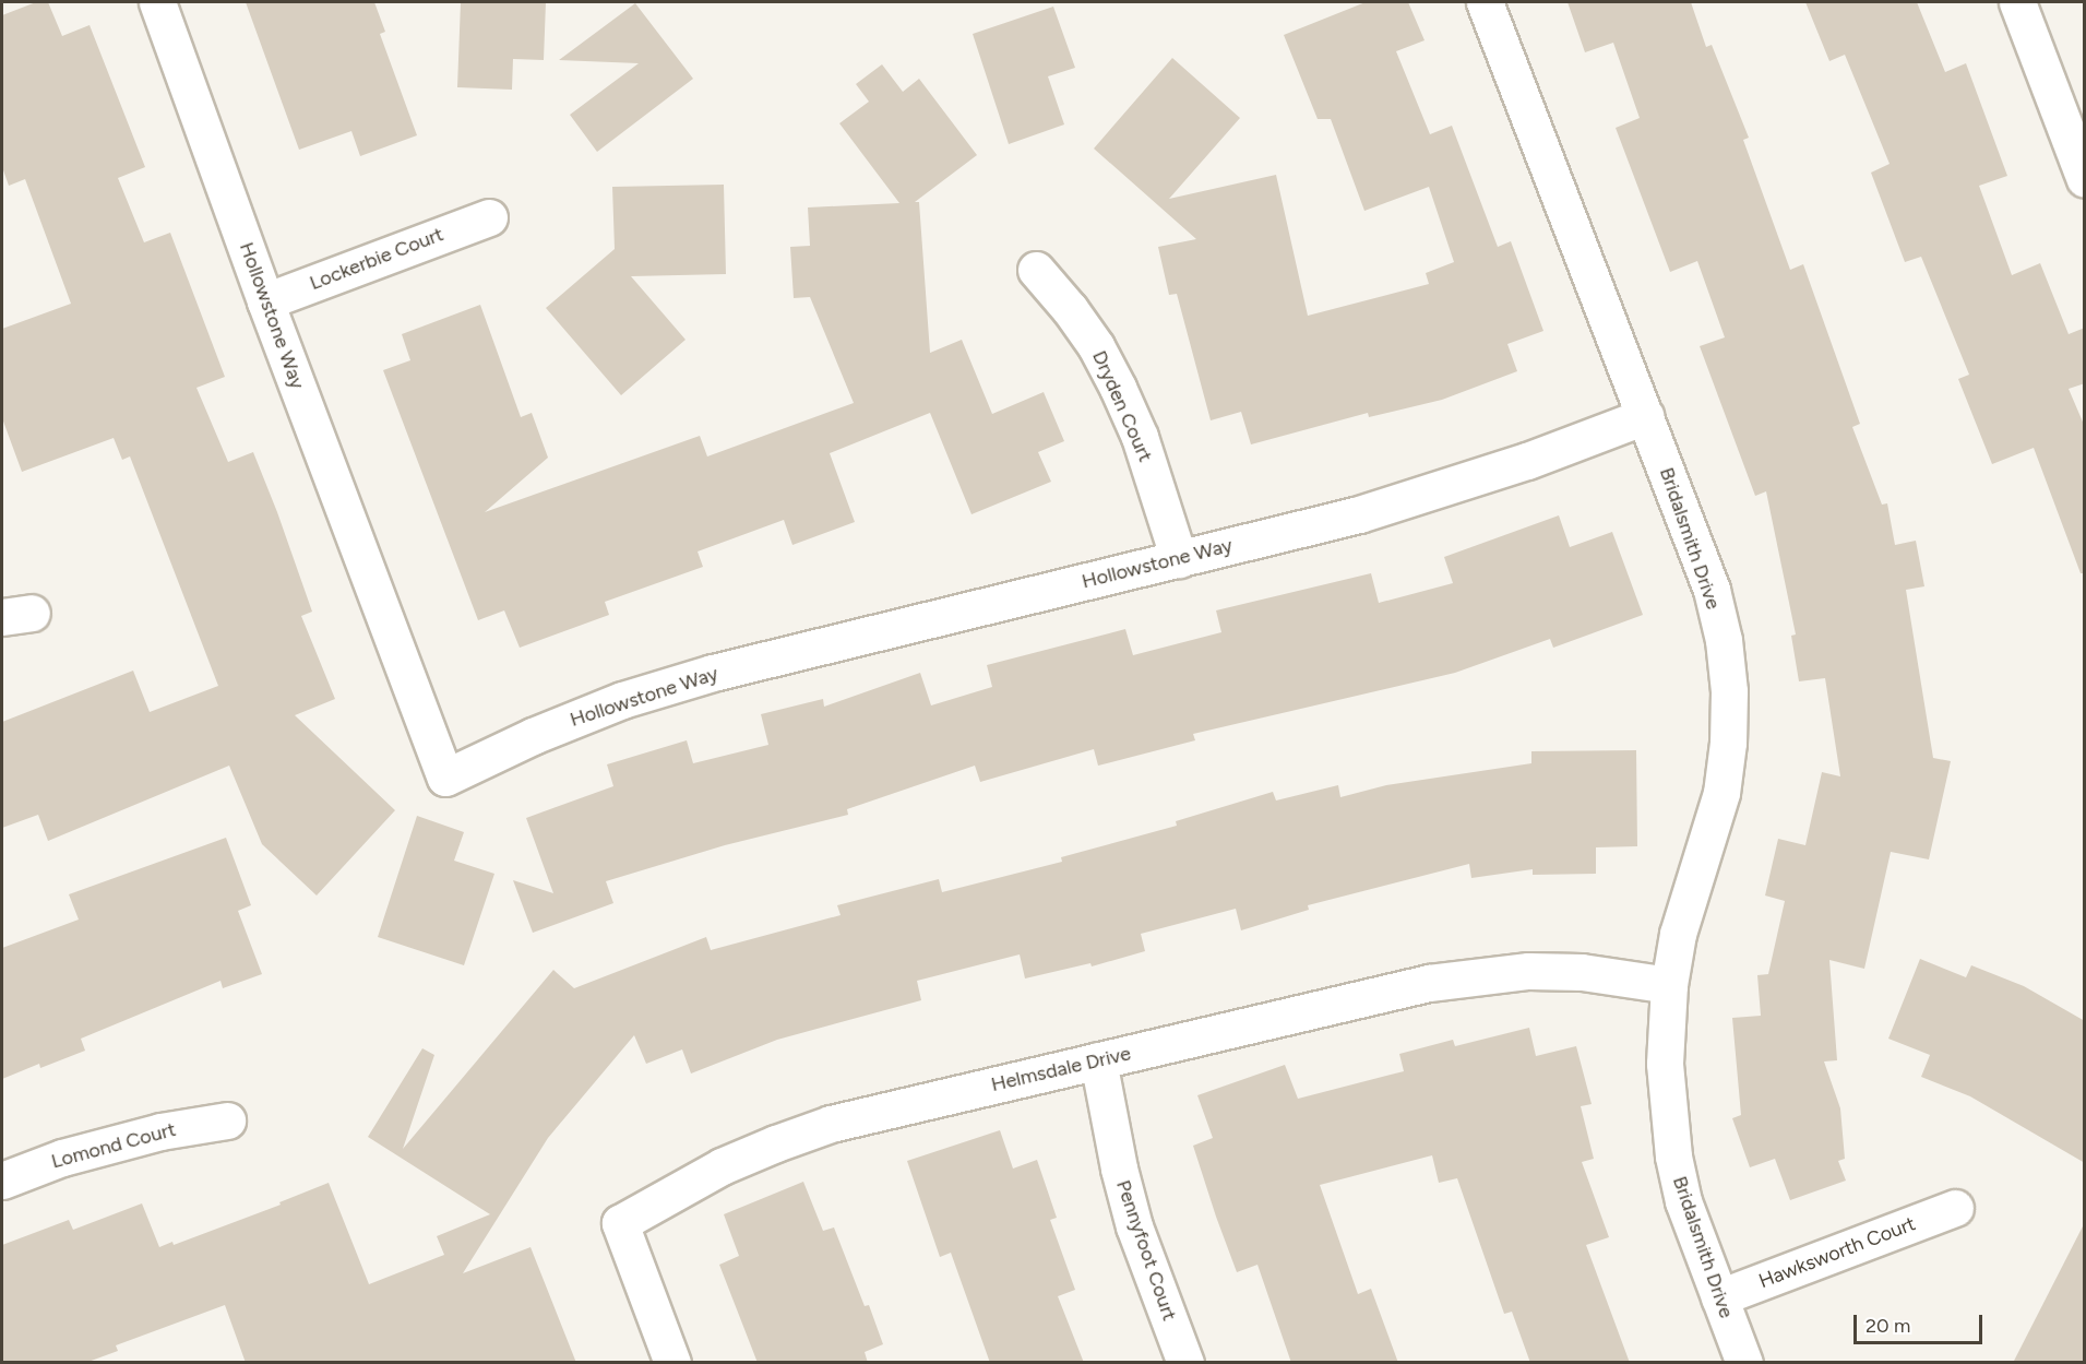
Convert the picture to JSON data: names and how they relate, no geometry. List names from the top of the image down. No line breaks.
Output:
{"streets":{"street":["Lockerbie Court","Hollowstone Way","Dryden Court","Bridalsmith Drive","Helmsdale Drive","Lomond Court","Pennyfoot Court","Hawksworth Court"]},"crossings":[["Lockerbie Court","Hollowstone Way"],["Hollowstone Way","Dryden Court"],["Hollowstone Way","Bridalsmith Drive"],["Bridalsmith Drive","Helmsdale Drive"],["Bridalsmith Drive","Hawksworth Court"],["Helmsdale Drive","Pennyfoot Court"]],"scale_bar":"20 m"}
